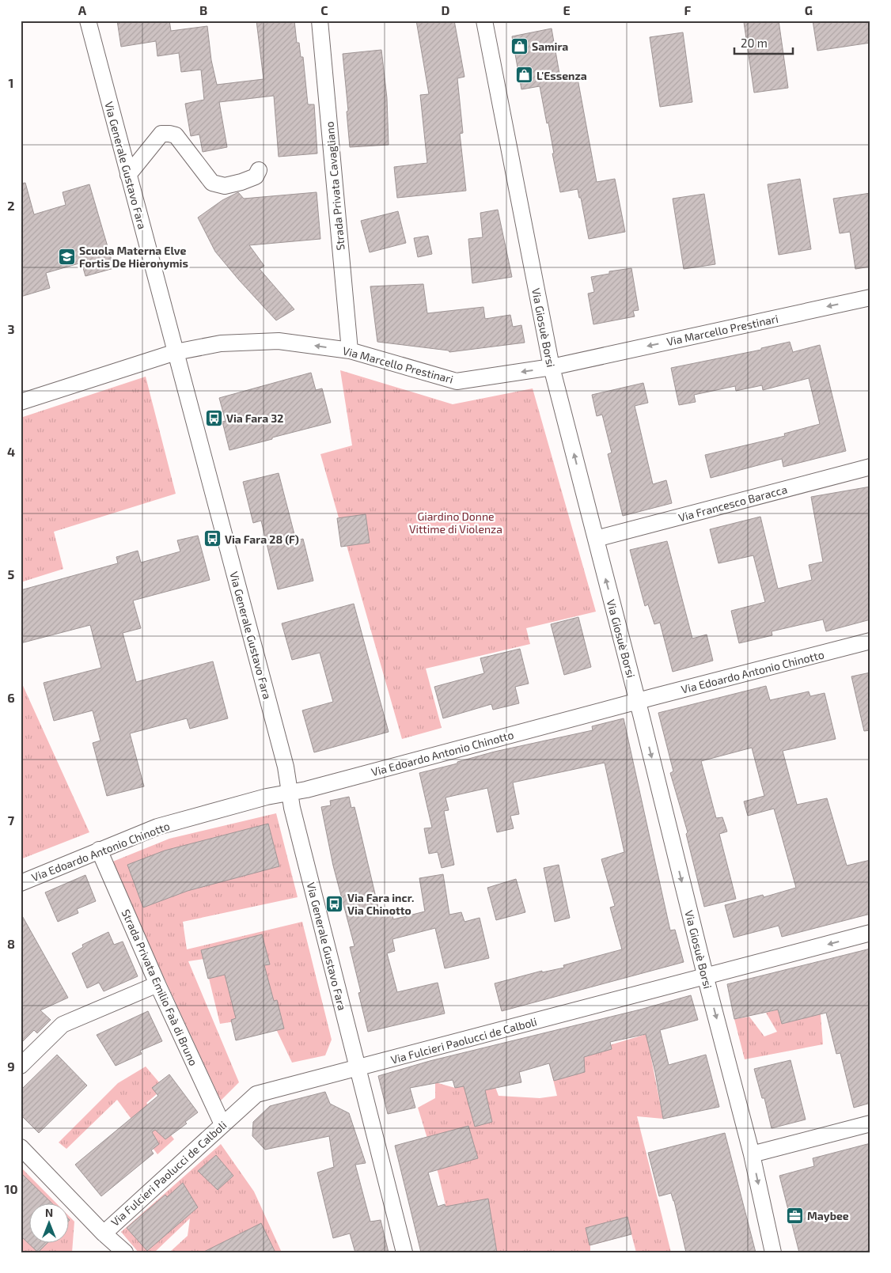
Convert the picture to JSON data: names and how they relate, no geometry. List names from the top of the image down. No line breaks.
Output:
{"streets":{"street":["Via Generale Gustavo Fara","Strada Privata Cavagliano","Via Giosuè Borsi","Via Marcello Prestinari","Via Francesco Baracca","Via Edoardo Antonio Chinotto","Strada Privata Emilio Faà di Bruno","Via Fulcieri Paolucci de Calboli"]},"crossings":[["Via Generale Gustavo Fara","Via Marcello Prestinari"],["Via Generale Gustavo Fara","Via Edoardo Antonio Chinotto"],["Via Generale Gustavo Fara","Via Fulcieri Paolucci de Calboli"],["Strada Privata Cavagliano","Via Marcello Prestinari"],["Via Giosuè Borsi","Via Marcello Prestinari"],["Via Giosuè Borsi","Via Francesco Baracca"],["Via Giosuè Borsi","Via Edoardo Antonio Chinotto"],["Via Giosuè Borsi","Via Fulcieri Paolucci de Calboli"],["Via Edoardo Antonio Chinotto","Strada Privata Emilio Faà di Bruno"],["Strada Privata Emilio Faà di Bruno","Via Fulcieri Paolucci de Calboli"]],"one_way":["Via Marcello Prestinari"],"parks":["Giardino Donne Vittime di Violenza"],"places":{"shop":["Samira","L'Essenza"],"school or university":["Scuola Materna Elve Fortis De Hieronymis"],"bus stop":["Via Fara 32","Via Fara 28 (F)","Via Fara incr. Via Chinotto"],"office":["Maybee"]},"scale_bar":"20 m","north":"top","grid":{"columns":["A","B","C","D","E","F","G"],"rows":["1","2","3","4","5","6","7","8","9","10"]}}
